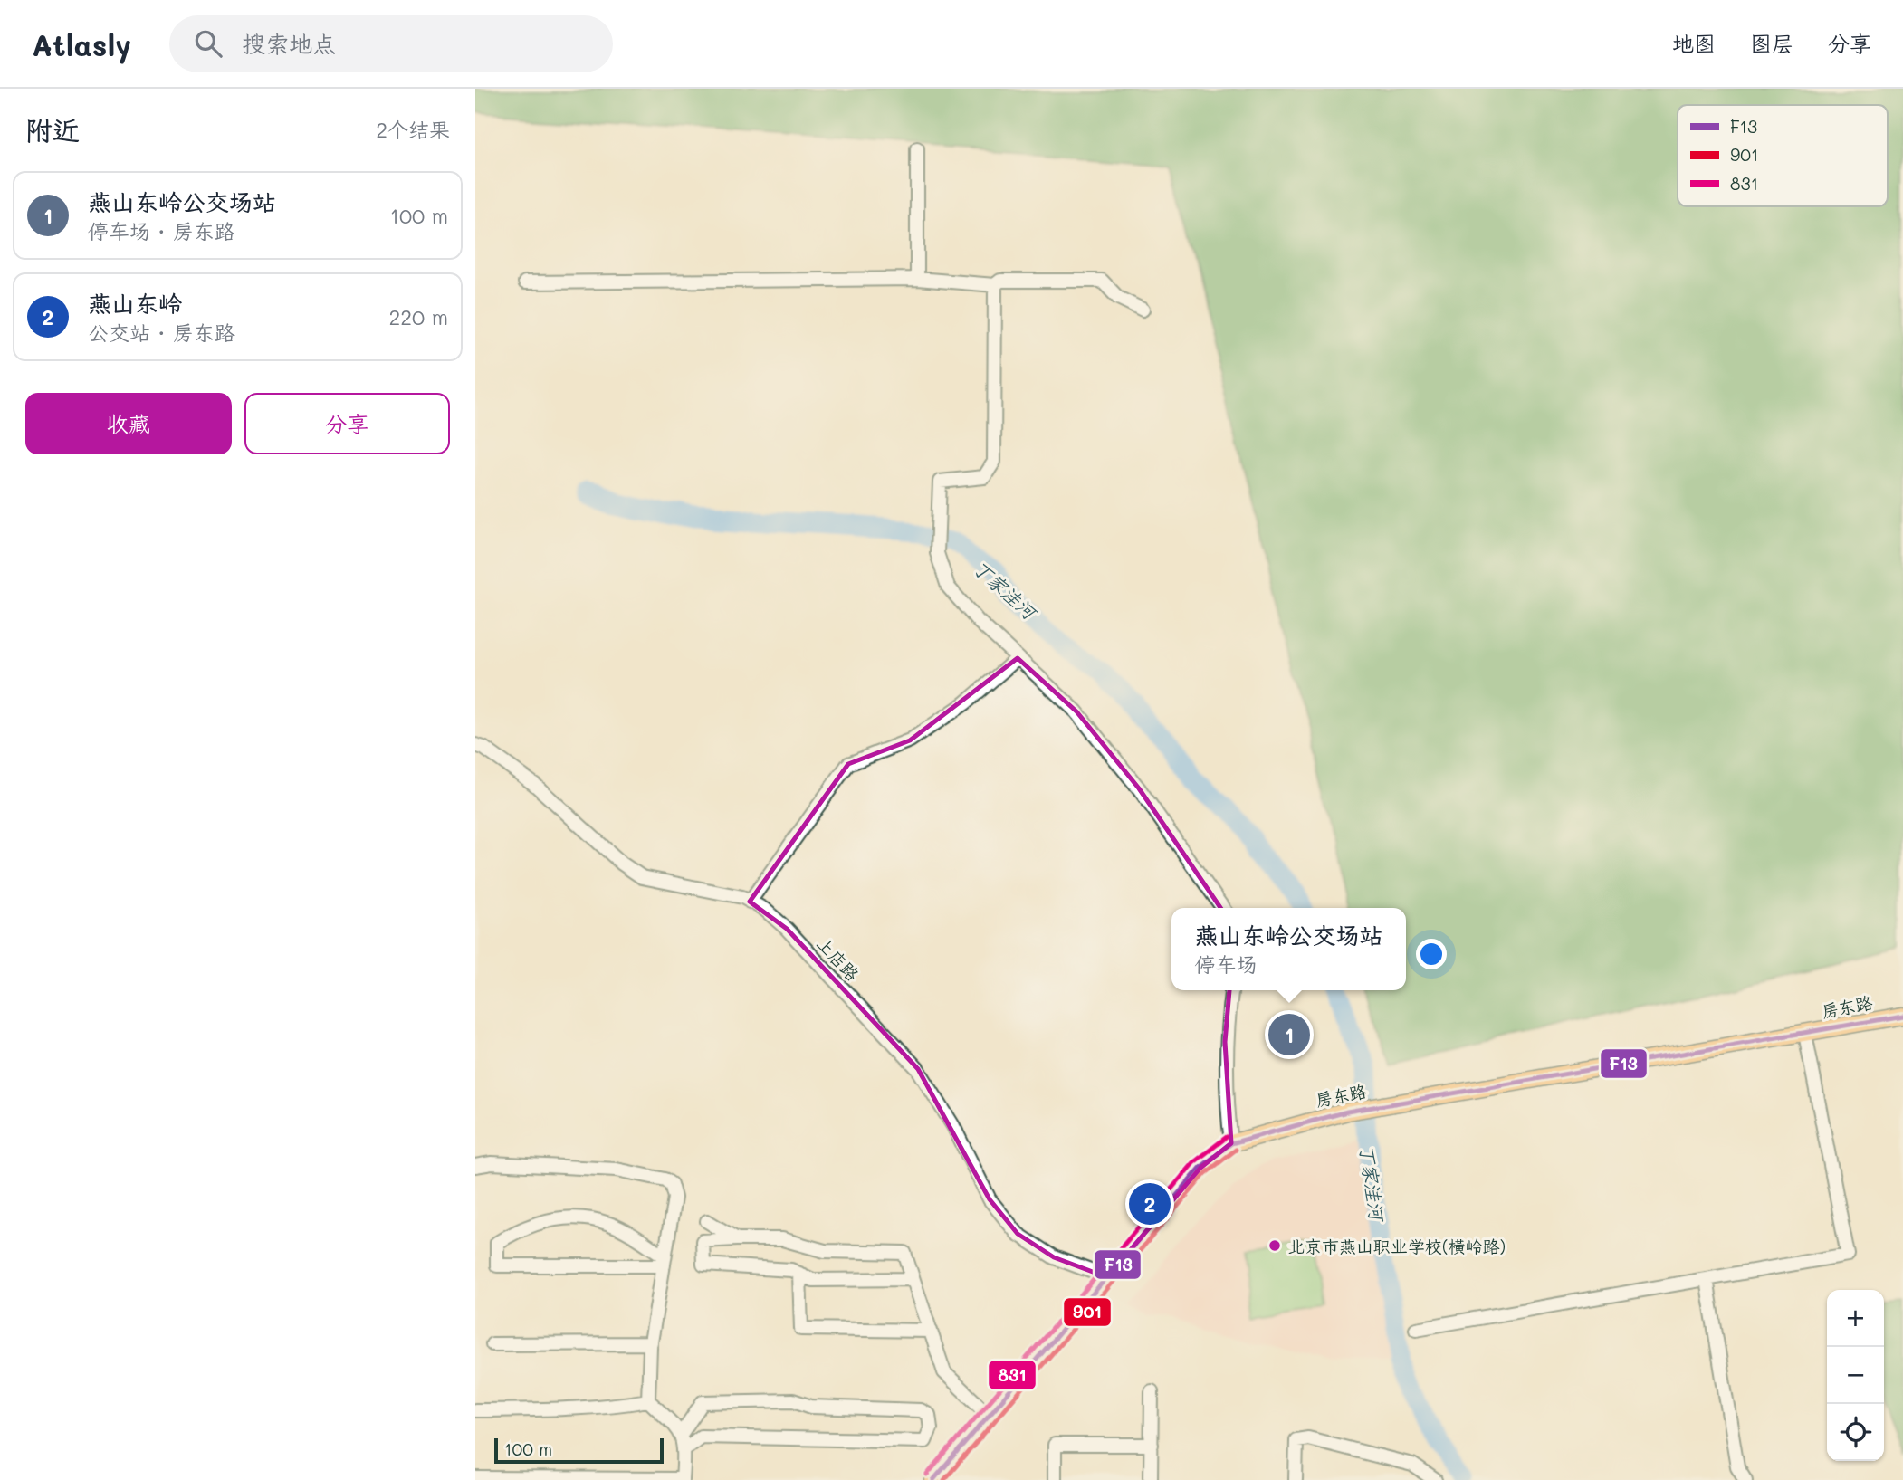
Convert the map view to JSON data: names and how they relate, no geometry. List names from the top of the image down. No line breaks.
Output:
{"streets":{"main road":["房东路"],"street":["上店路"]},"crossings":[["上店路","房东路"]],"water":["丁家洼河"],"places":["北京市燕山职业学校(横岭路)"],"lines":["transit line F13","transit line 831","transit line 901"],"legend":["F13","901","831"],"scale_bar":"100 m","page":{"header":"Atlasly","search":"搜索地点","nav":["地图","图层","分享"],"heading":["附近","2个结果"],"list":[{"mark":"1","name":"燕山东岭公交场站","note":"停车场 · 房东路","value":"100 m"},{"mark":"2","name":"燕山东岭","note":"公交站 · 房东路","value":"220 m"}],"buttons":["收藏","分享"],"popup":["燕山东岭公交场站","停车场"],"pins":["1","2"],"map_buttons":["+","−"],"scale":"100 m"}}
